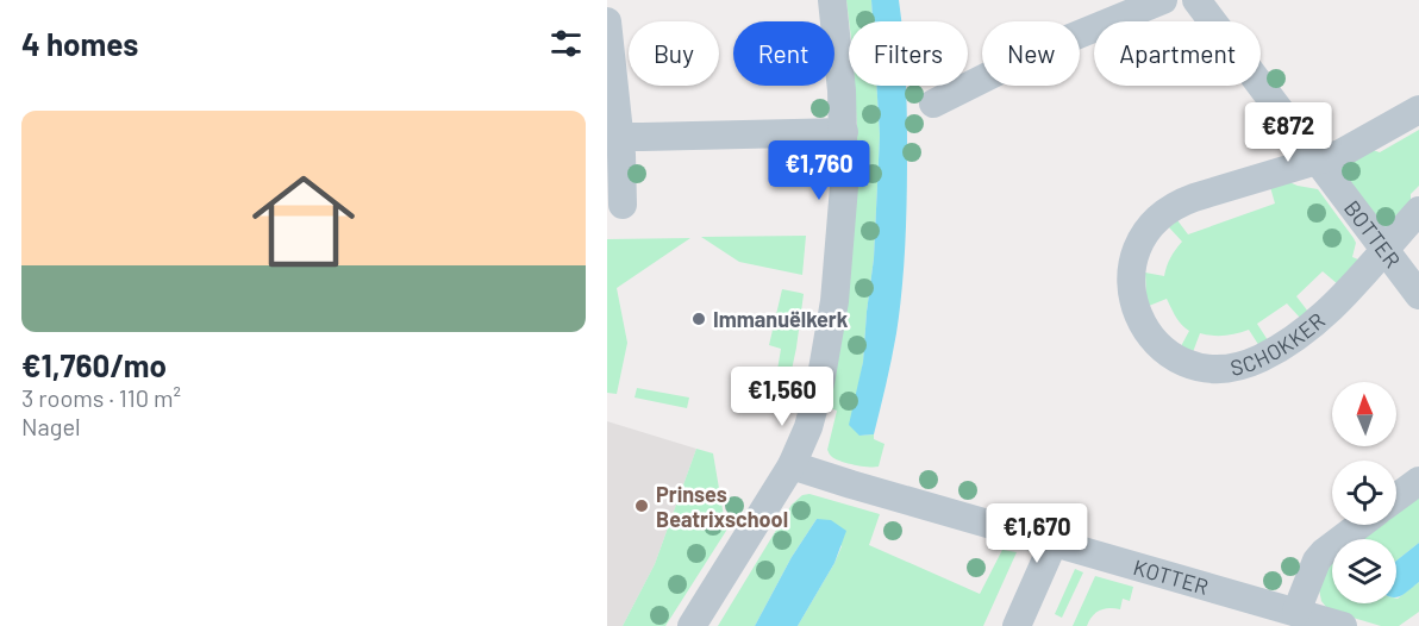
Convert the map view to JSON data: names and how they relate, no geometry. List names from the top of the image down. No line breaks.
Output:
{"streets":{"street":["BOTTER","SCHOKKER","KOTTER"]},"crossings":[["BOTTER","SCHOKKER"]],"places":["Immanuëlkerk","Prinses Beatrixschool"],"north":"top","page":{"heading":"4 homes","chip":["Buy","Rent","Filters","New","Apartment"],"list":[{"name":"€1,760/mo","note":"3 rooms · 110 m² · Nagel"}],"price":["€872","€1,760","€1,560","€1,670"]}}
